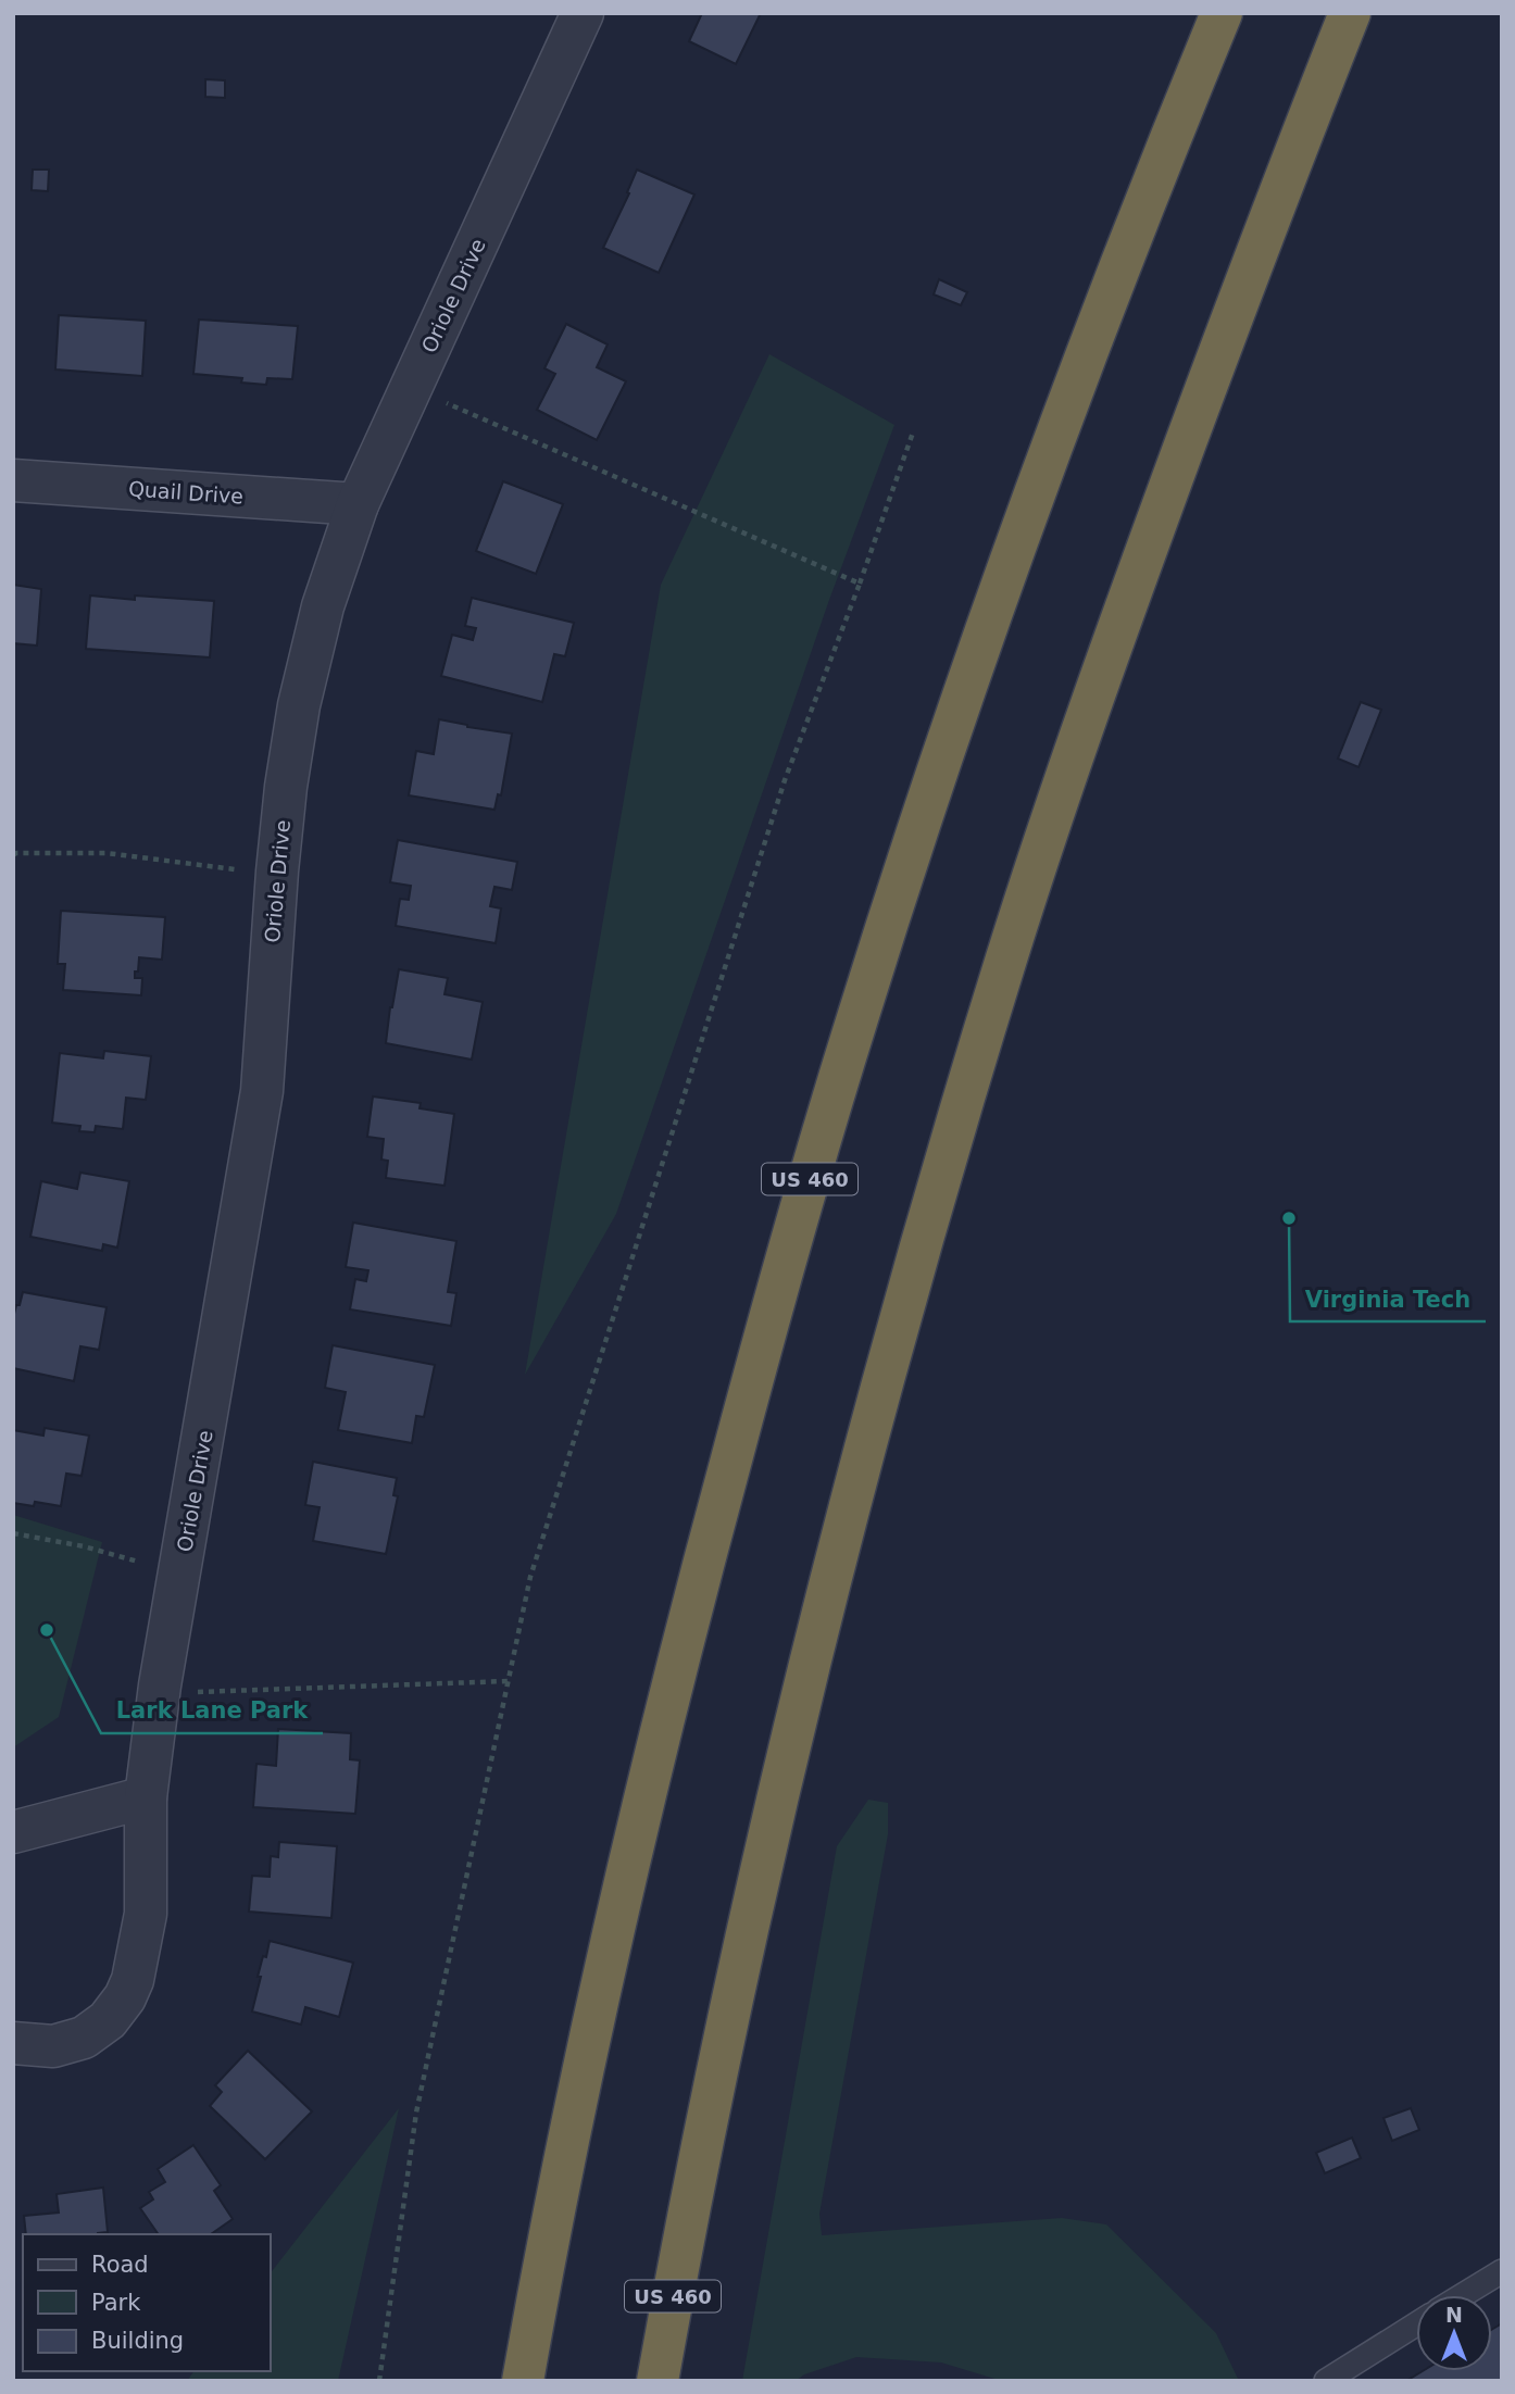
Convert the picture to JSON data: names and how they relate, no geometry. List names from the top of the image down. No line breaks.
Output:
{"streets":{"highway":["US 460"],"street":["Oriole Drive","Quail Drive"]},"crossings":[["Oriole Drive","Quail Drive"]],"places":["Virginia Tech","Lark Lane Park"],"legend":["Road","Park","Building"],"north":"top"}
